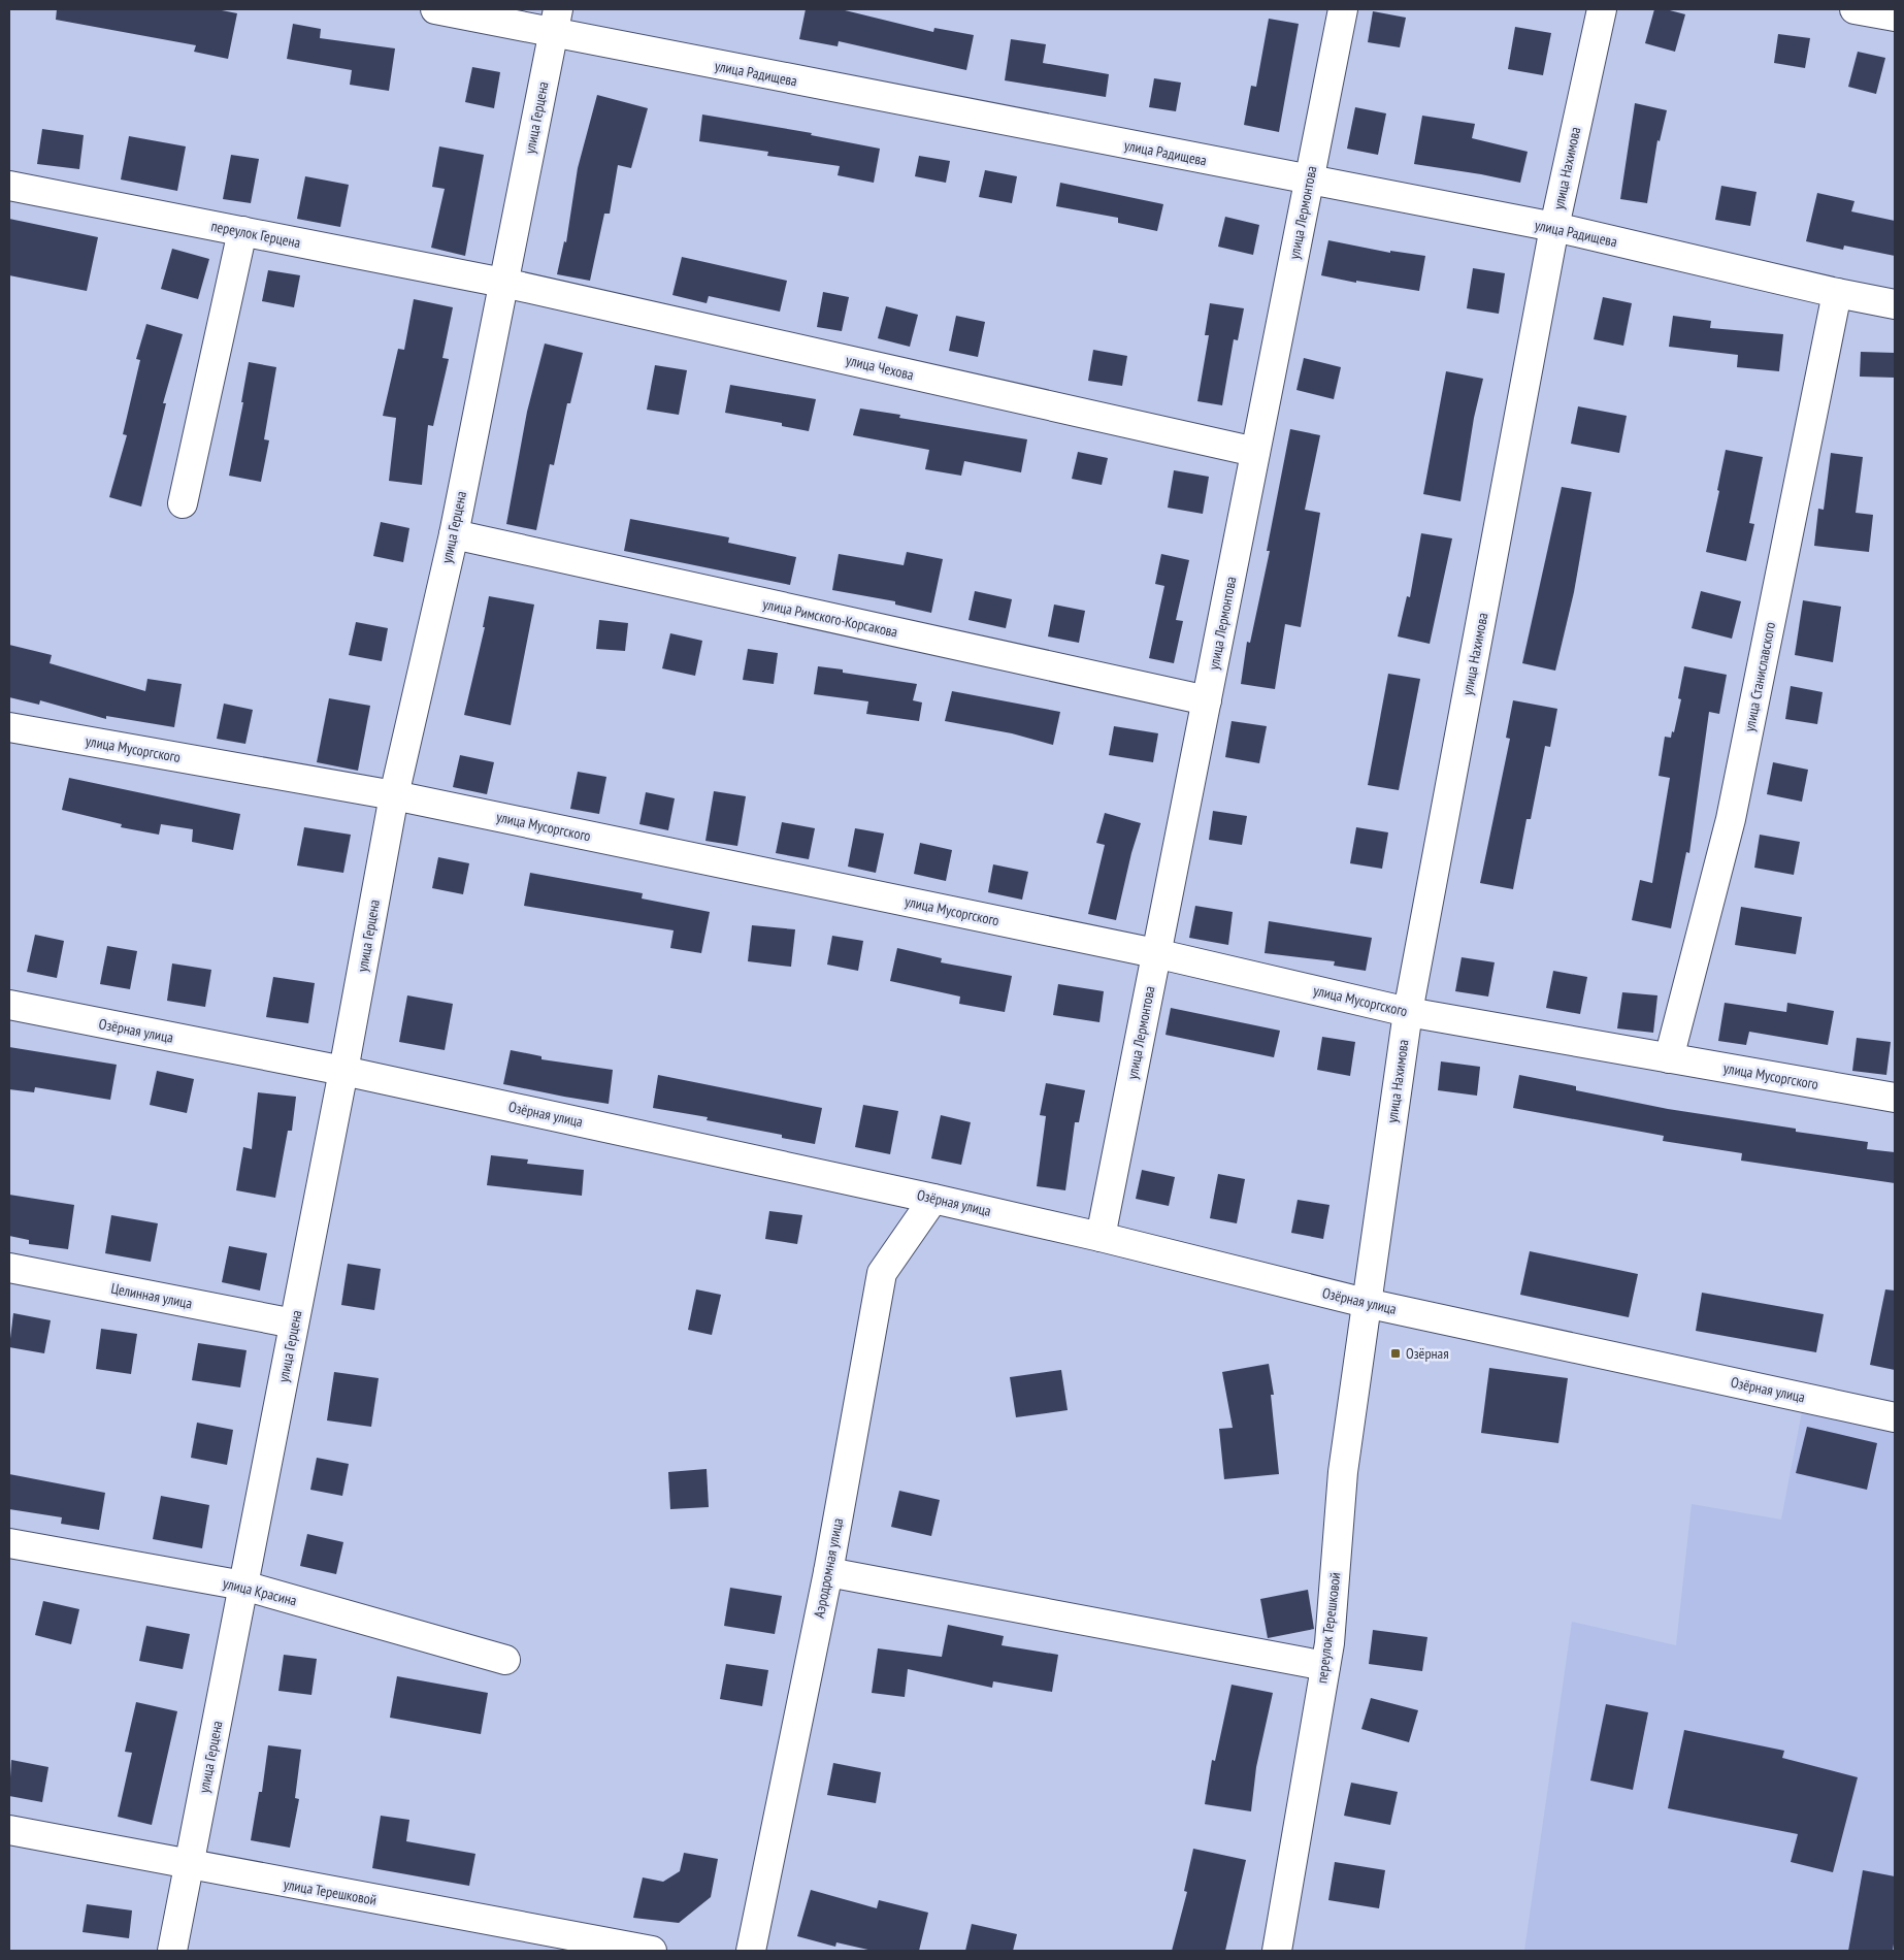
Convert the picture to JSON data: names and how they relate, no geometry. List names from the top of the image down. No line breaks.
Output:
{"streets":{"street":["улица Радищева","улица Герцена","улица Нахимова","улица Лермонтова","переулок Герцена","улица Чехова","улица Римского-Корсакова","улица Станиславского","улица Мусоргского","Озёрная улица","Целинная улица","Аэродромная улица","улица Красина","переулок Терешковой","улица Терешковой"]},"crossings":[["улица Радищева","улица Герцена"],["улица Радищева","улица Нахимова"],["улица Радищева","улица Лермонтова"],["улица Радищева","улица Станиславского"],["улица Герцена","переулок Герцена"],["улица Герцена","улица Чехова"],["улица Герцена","улица Римского-Корсакова"],["улица Герцена","улица Мусоргского"],["улица Герцена","Озёрная улица"],["улица Герцена","Целинная улица"],["улица Герцена","улица Красина"],["улица Герцена","улица Терешковой"],["улица Нахимова","улица Мусоргского"],["улица Нахимова","Озёрная улица"],["улица Нахимова","переулок Терешковой"],["улица Лермонтова","улица Чехова"],["улица Лермонтова","улица Римского-Корсакова"],["улица Лермонтова","улица Мусоргского"],["улица Лермонтова","Озёрная улица"],["переулок Герцена","улица Чехова"],["улица Станиславского","улица Мусоргского"],["Озёрная улица","Аэродромная улица"],["Озёрная улица","переулок Терешковой"]],"places":{"transit":["Озёрная"]}}
